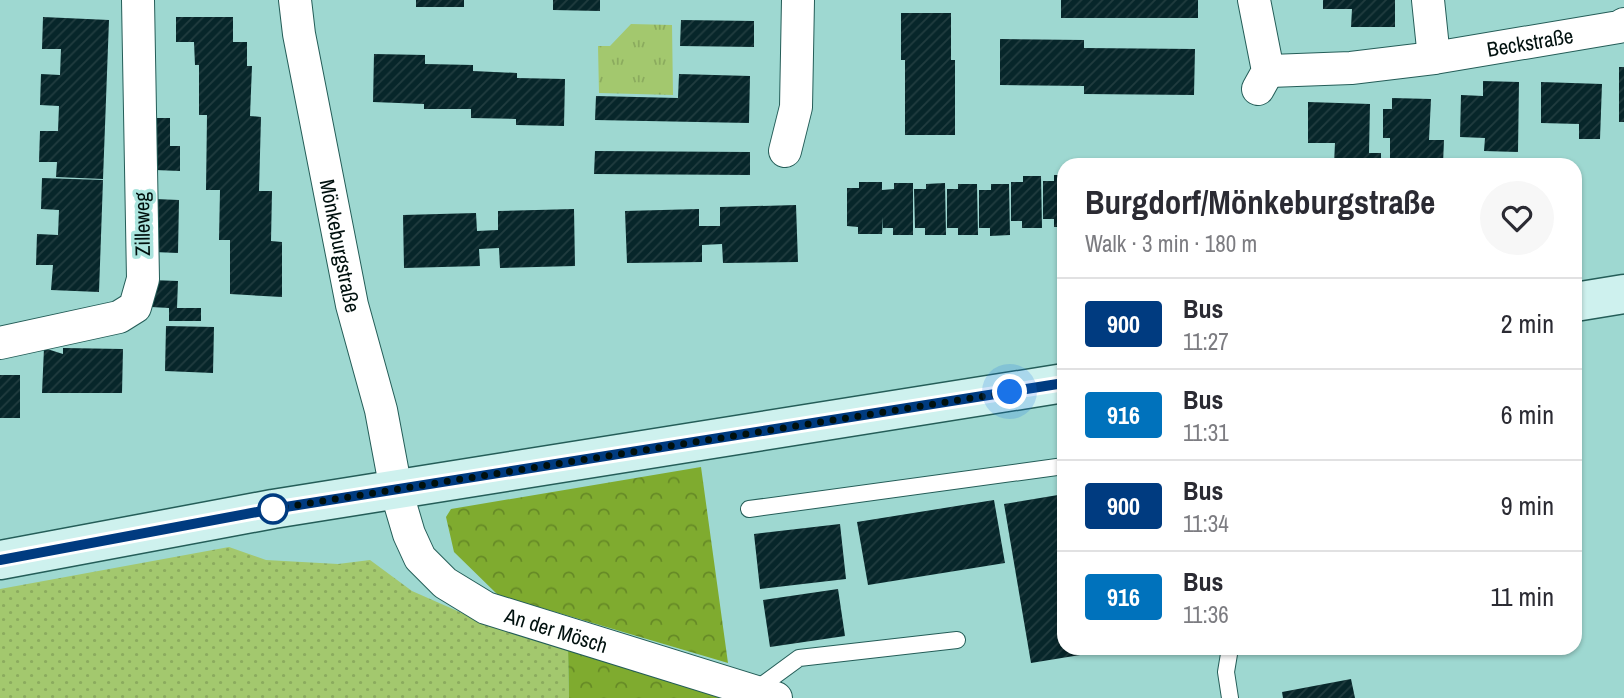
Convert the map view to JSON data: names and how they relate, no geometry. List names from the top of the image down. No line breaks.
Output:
{"streets":{"street":["Beckstraße","Zilleweg","Mönkeburgstraße","An der Mösch"]},"crossings":[["Mönkeburgstraße","An der Mösch"]],"lines":["bus line 900"],"page":{"heading":["Burgdorf/Mönkeburgstraße","Walk · 3 min · 180 m"],"list":[{"mark":"900","name":"Bus","note":"11:27","value":"2 min"},{"mark":"916","name":"Bus","note":"11:31","value":"6 min"},{"mark":"900","name":"Bus","note":"11:34","value":"9 min"},{"mark":"916","name":"Bus","note":"11:36","value":"11 min"}]}}
